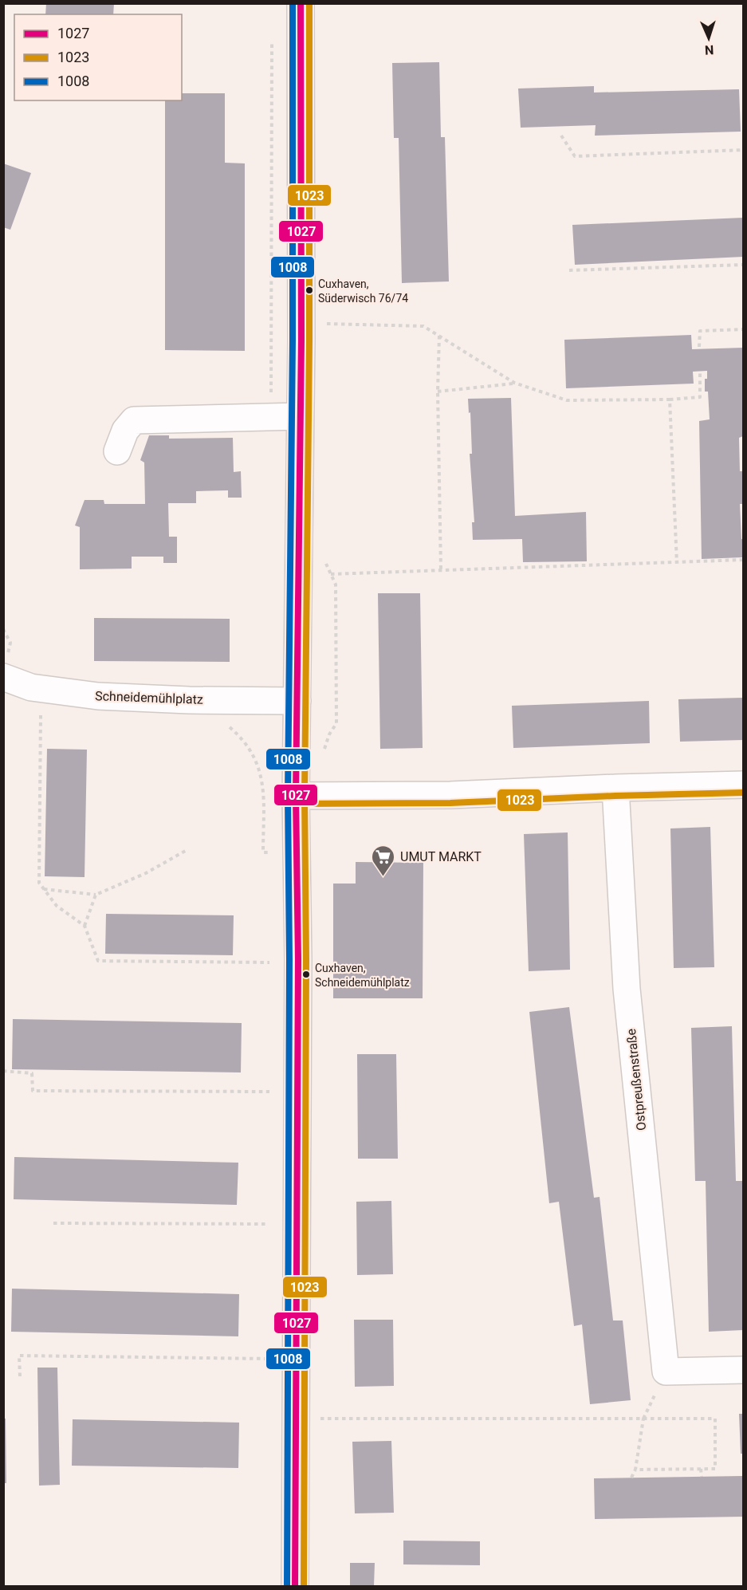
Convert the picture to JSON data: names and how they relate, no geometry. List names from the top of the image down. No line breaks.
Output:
{"streets":{"street":["Schneidemühlplatz","Ostpreußenstraße"]},"places":{"other":["Cuxhaven, Süderwisch 76/74","Cuxhaven, Schneidemühlplatz"],"supermarket":["UMUT MARKT"]},"lines":["transit line 1027","transit line 1023","transit line 1008"],"legend":["1027","1023","1008"],"north":"bottom"}
